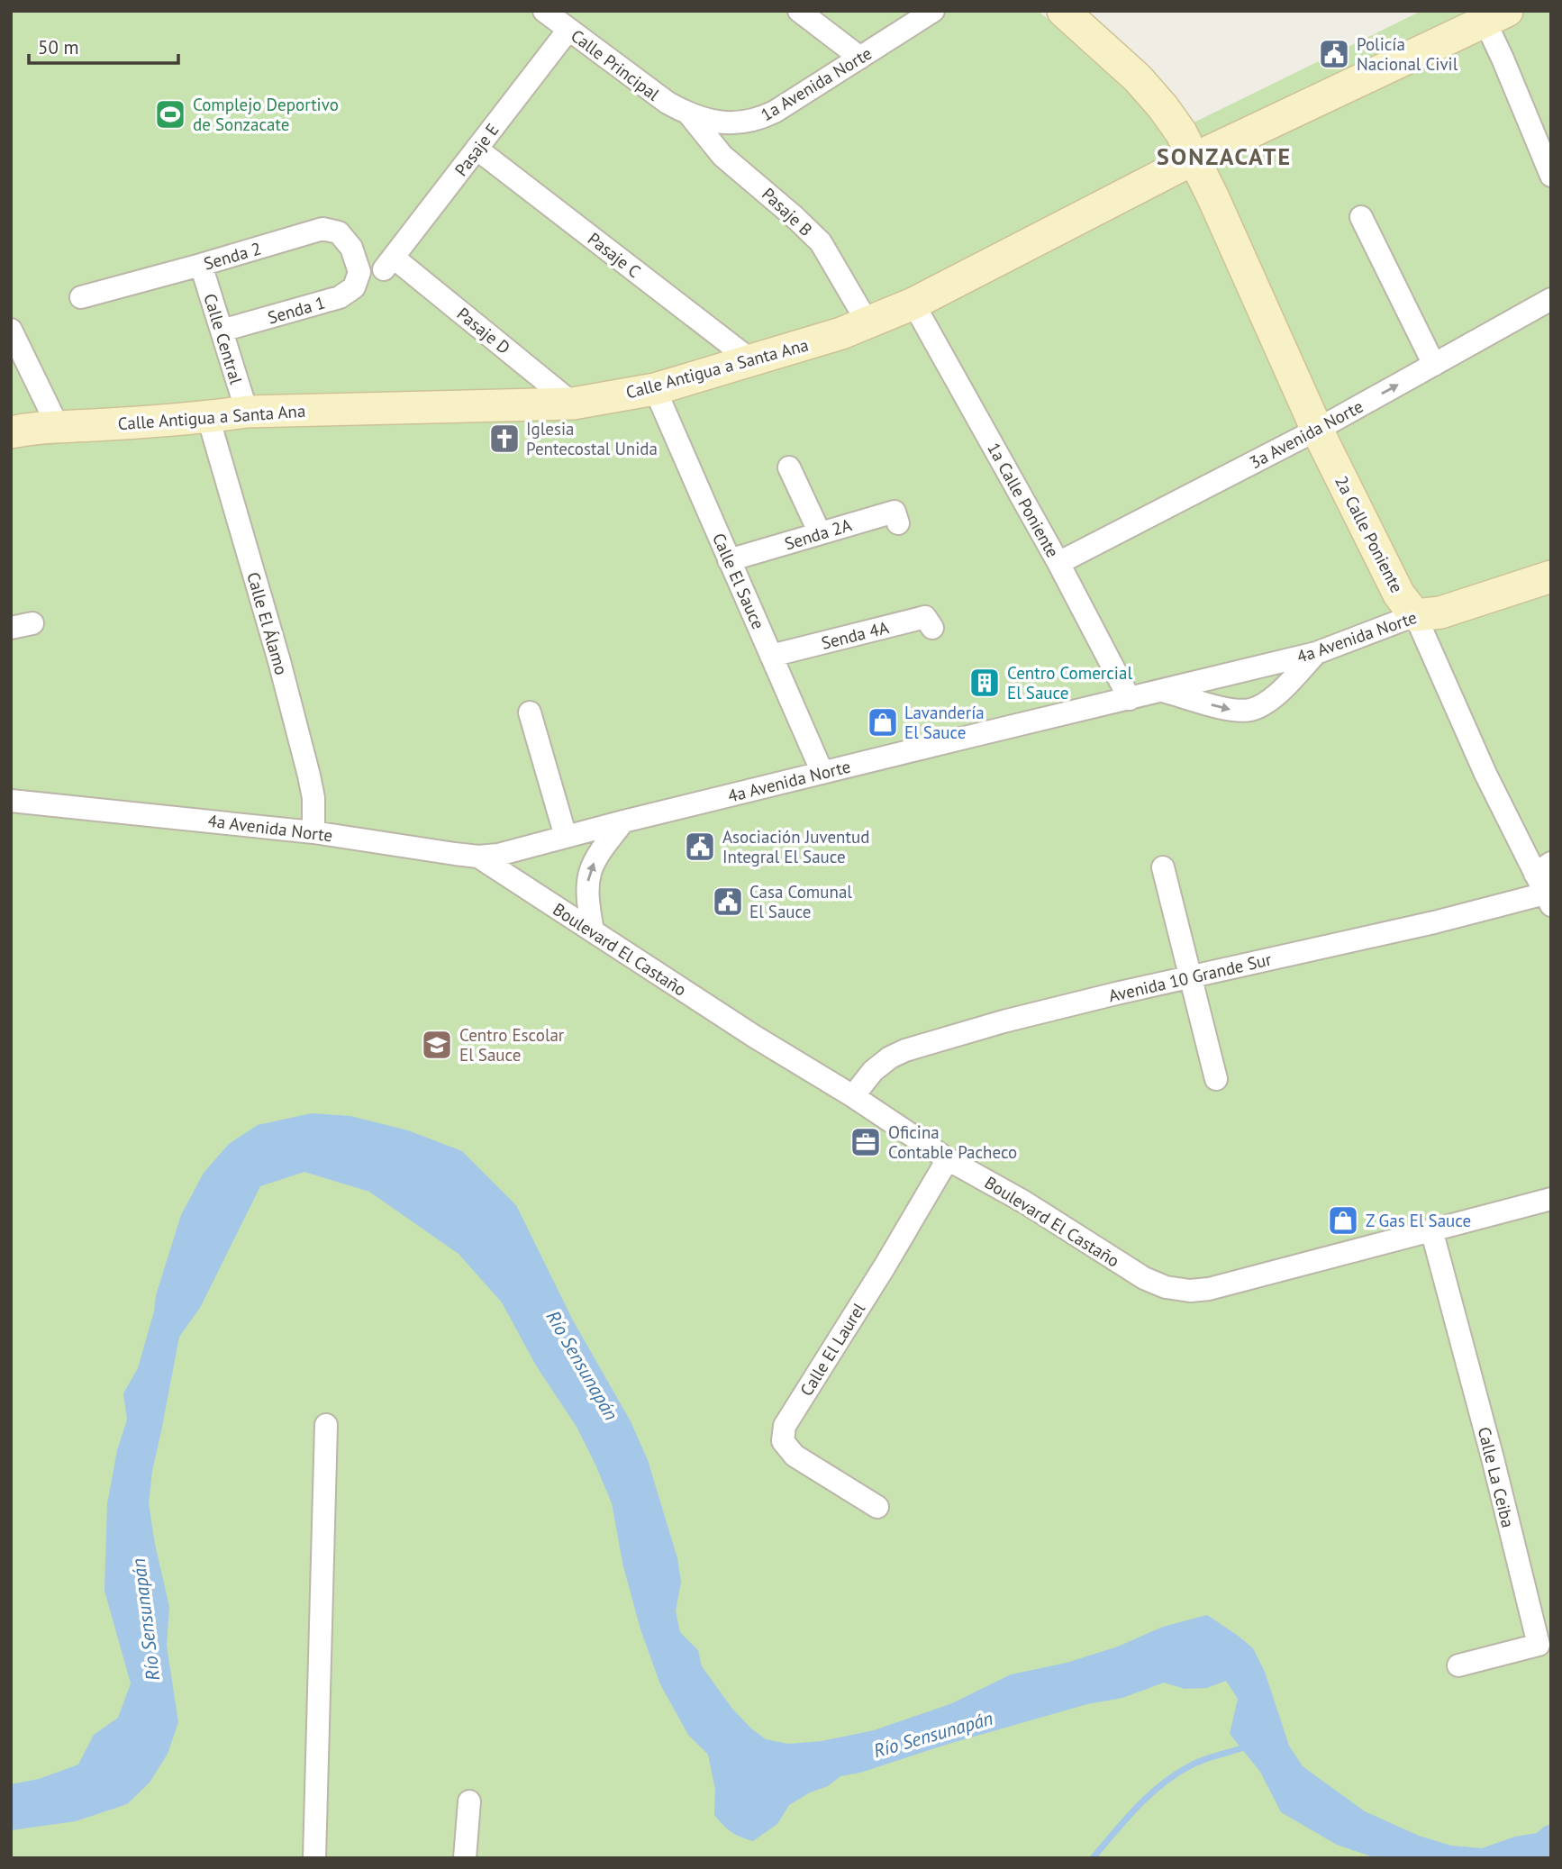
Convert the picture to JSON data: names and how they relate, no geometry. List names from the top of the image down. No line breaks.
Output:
{"streets":{"street":["Calle Principal","1a Avenida Norte","Pasaje E","Pasaje B","Pasaje C","Senda 2","Senda 1","Pasaje D","Calle Central","Calle Antigua a Santa Ana","3a Avenida Norte","1a Calle Poniente","Senda 2A","2a Calle Poniente","Calle El Sauce","Calle El Álamo","Senda 4A","4a Avenida Norte","Boulevard El Castaño","Avenida 10 Grande Sur","Calle El Laurel","Calle La Ceiba"]},"crossings":[["Calle Principal","1a Avenida Norte"],["Calle Principal","Pasaje E"],["Calle Principal","Pasaje B"],["1a Avenida Norte","Pasaje B"],["Pasaje E","Pasaje C"],["Pasaje E","Pasaje D"],["Pasaje B","Calle Antigua a Santa Ana"],["Pasaje C","Calle Antigua a Santa Ana"],["Senda 2","Senda 1"],["Senda 2","Calle Central"],["Senda 1","Calle Central"],["Pasaje D","Calle Antigua a Santa Ana"],["Calle Central","Calle Antigua a Santa Ana"],["Calle Antigua a Santa Ana","1a Calle Poniente"],["Calle Antigua a Santa Ana","2a Calle Poniente"],["Calle Antigua a Santa Ana","Calle El Sauce"],["Calle Antigua a Santa Ana","Calle El Álamo"],["3a Avenida Norte","1a Calle Poniente"],["3a Avenida Norte","2a Calle Poniente"],["1a Calle Poniente","4a Avenida Norte"],["Senda 2A","Calle El Sauce"],["2a Calle Poniente","4a Avenida Norte"],["2a Calle Poniente","Avenida 10 Grande Sur"],["Calle El Sauce","Senda 4A"],["Calle El Sauce","4a Avenida Norte"],["Calle El Álamo","4a Avenida Norte"],["4a Avenida Norte","Boulevard El Castaño"],["Boulevard El Castaño","Avenida 10 Grande Sur"],["Boulevard El Castaño","Calle El Laurel"],["Boulevard El Castaño","Calle La Ceiba"]],"districts":["SONZACATE"],"water":["Río Sensunapán"],"places":{"public building":["Policía Nacional Civil","Asociación Juventud Integral El Sauce","Casa Comunal El Sauce"],"sports":["Complejo Deportivo de Sonzacate"],"church":["Iglesia Pentecostal Unida"],"building":["Centro Comercial El Sauce"],"shop":["Lavandería El Sauce","Z Gas El Sauce"],"school or university":["Centro Escolar El Sauce"],"office":["Oficina Contable Pacheco"]},"scale_bar":"50 m"}
